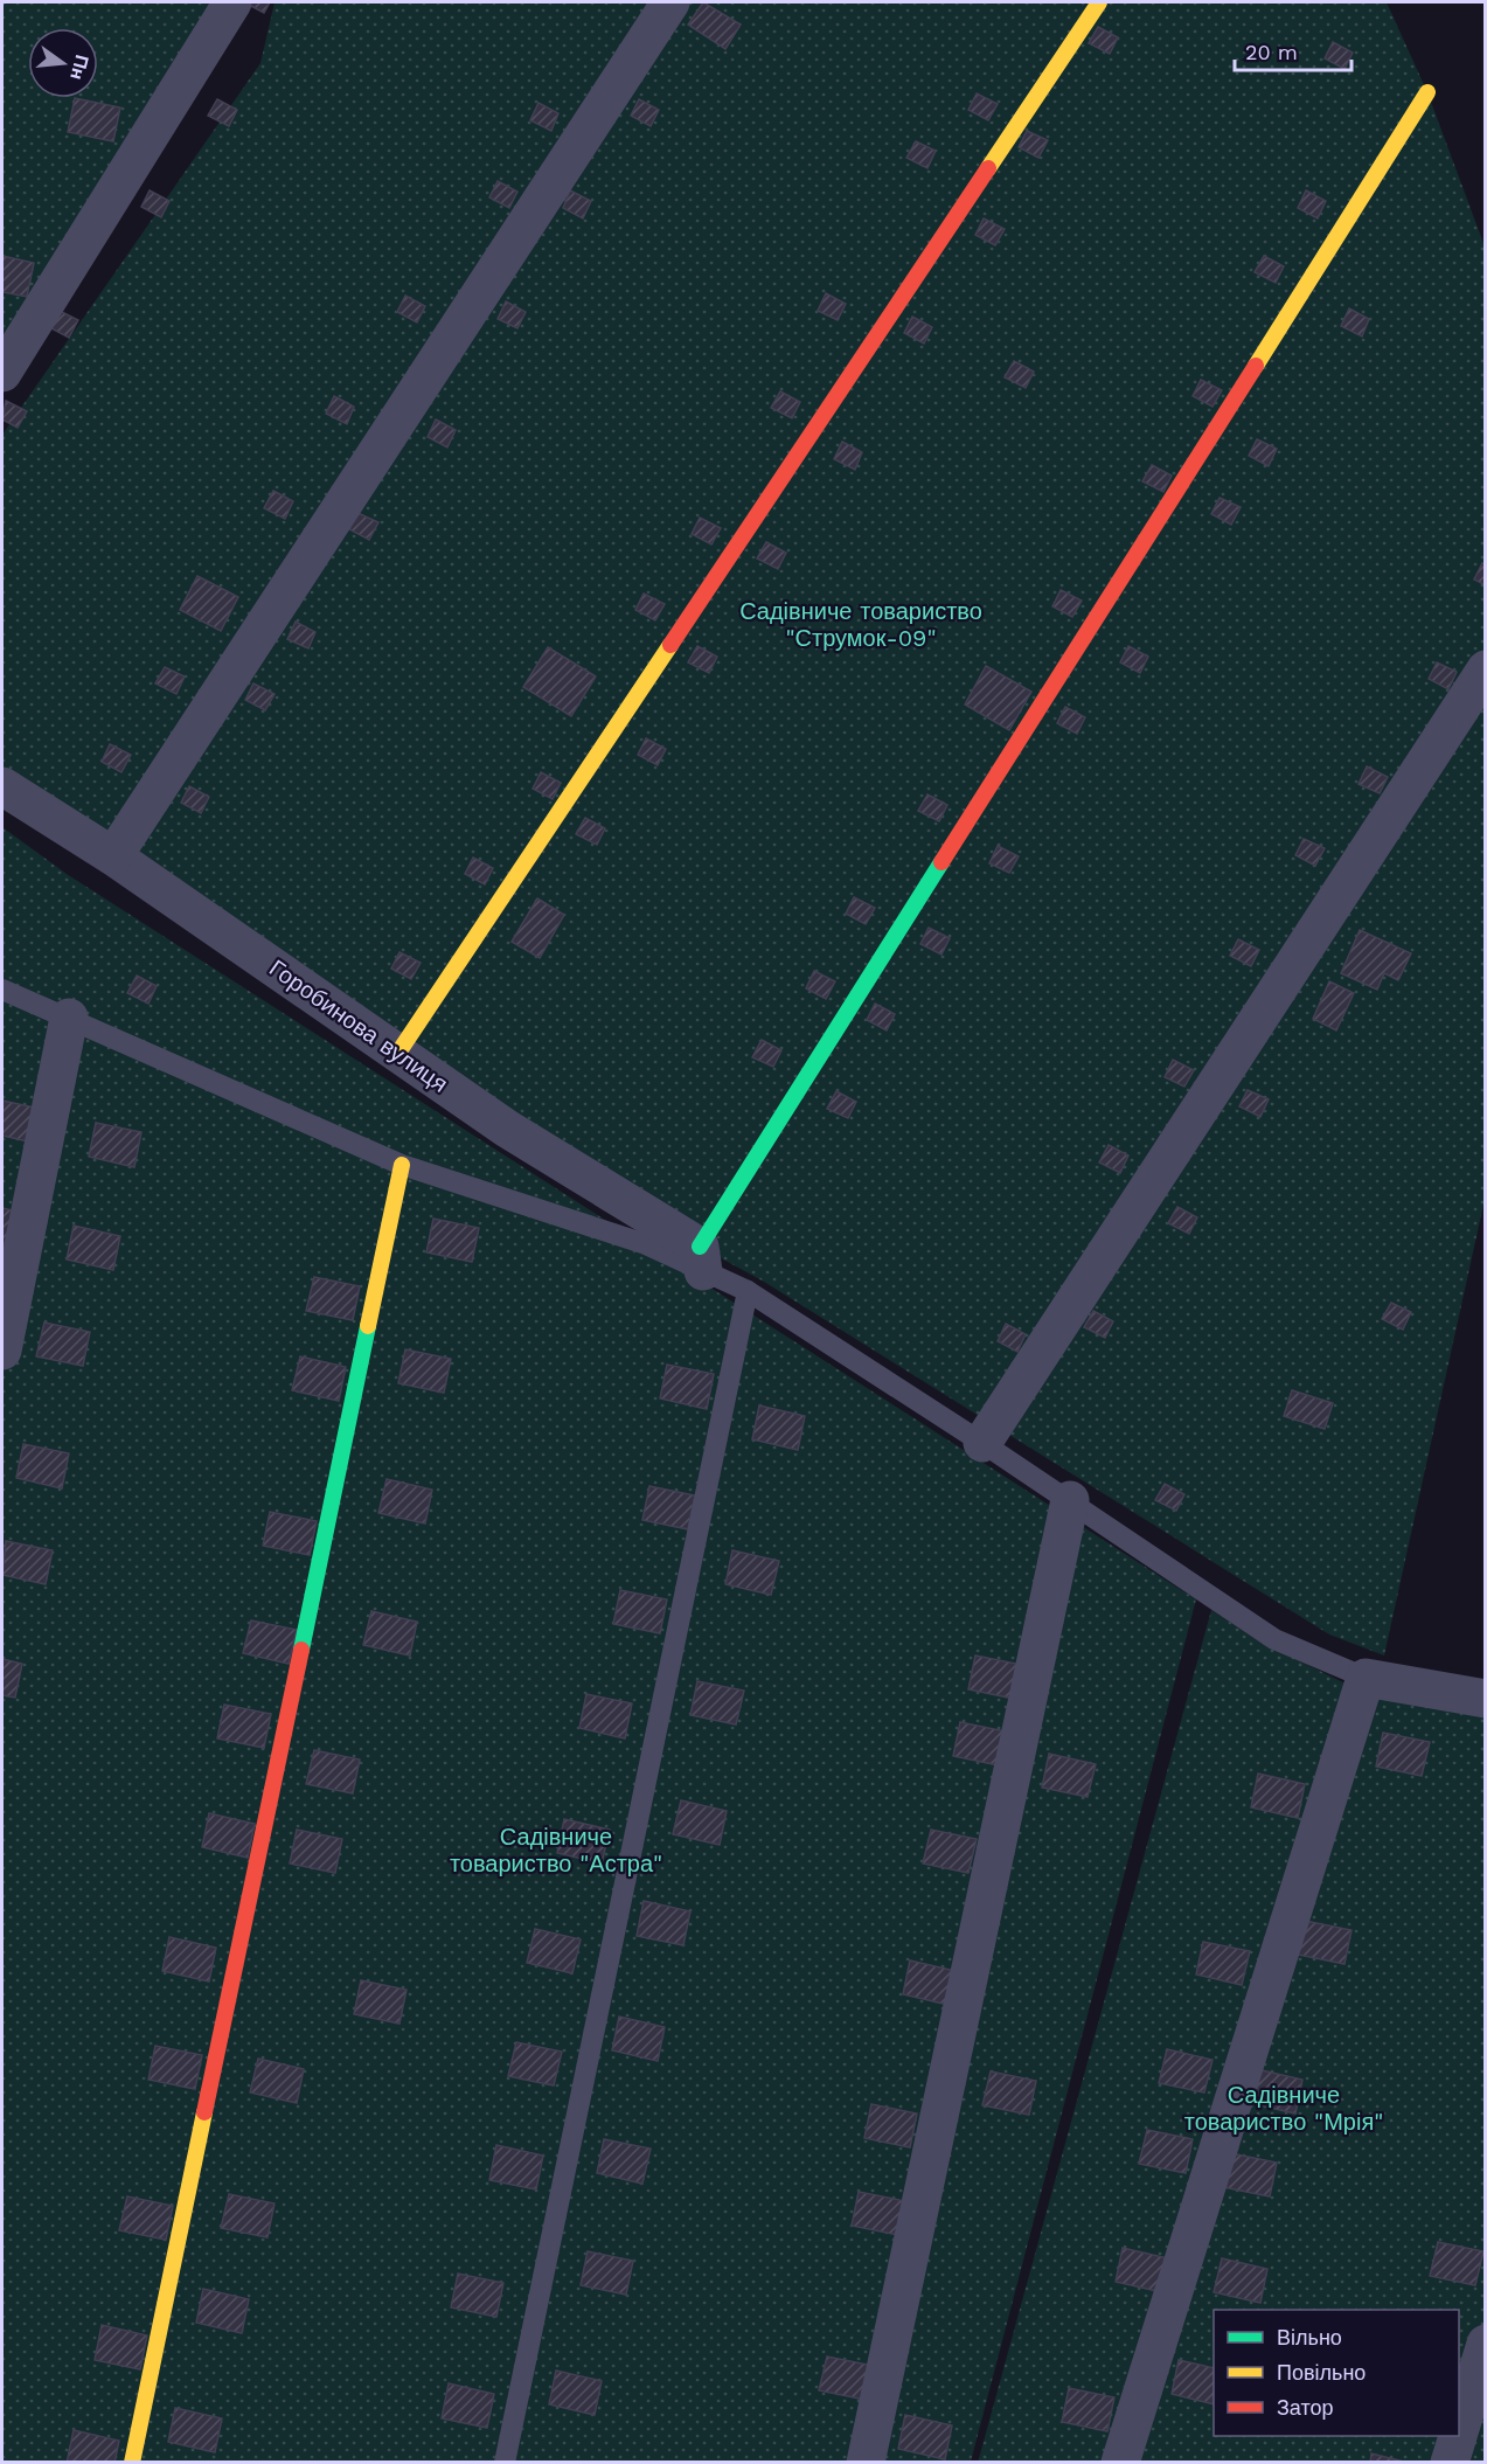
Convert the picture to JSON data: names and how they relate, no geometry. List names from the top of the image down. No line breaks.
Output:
{"streets":{"street":["Горобинова вулиця"]},"parks":["Садівниче товариство \"Струмок-09\"","Садівниче товариство \"Астра\"","Садівниче товариство \"Мрія\""],"legend":["Вільно","Повільно","Затор"],"scale_bar":"20 m","north":"right"}
